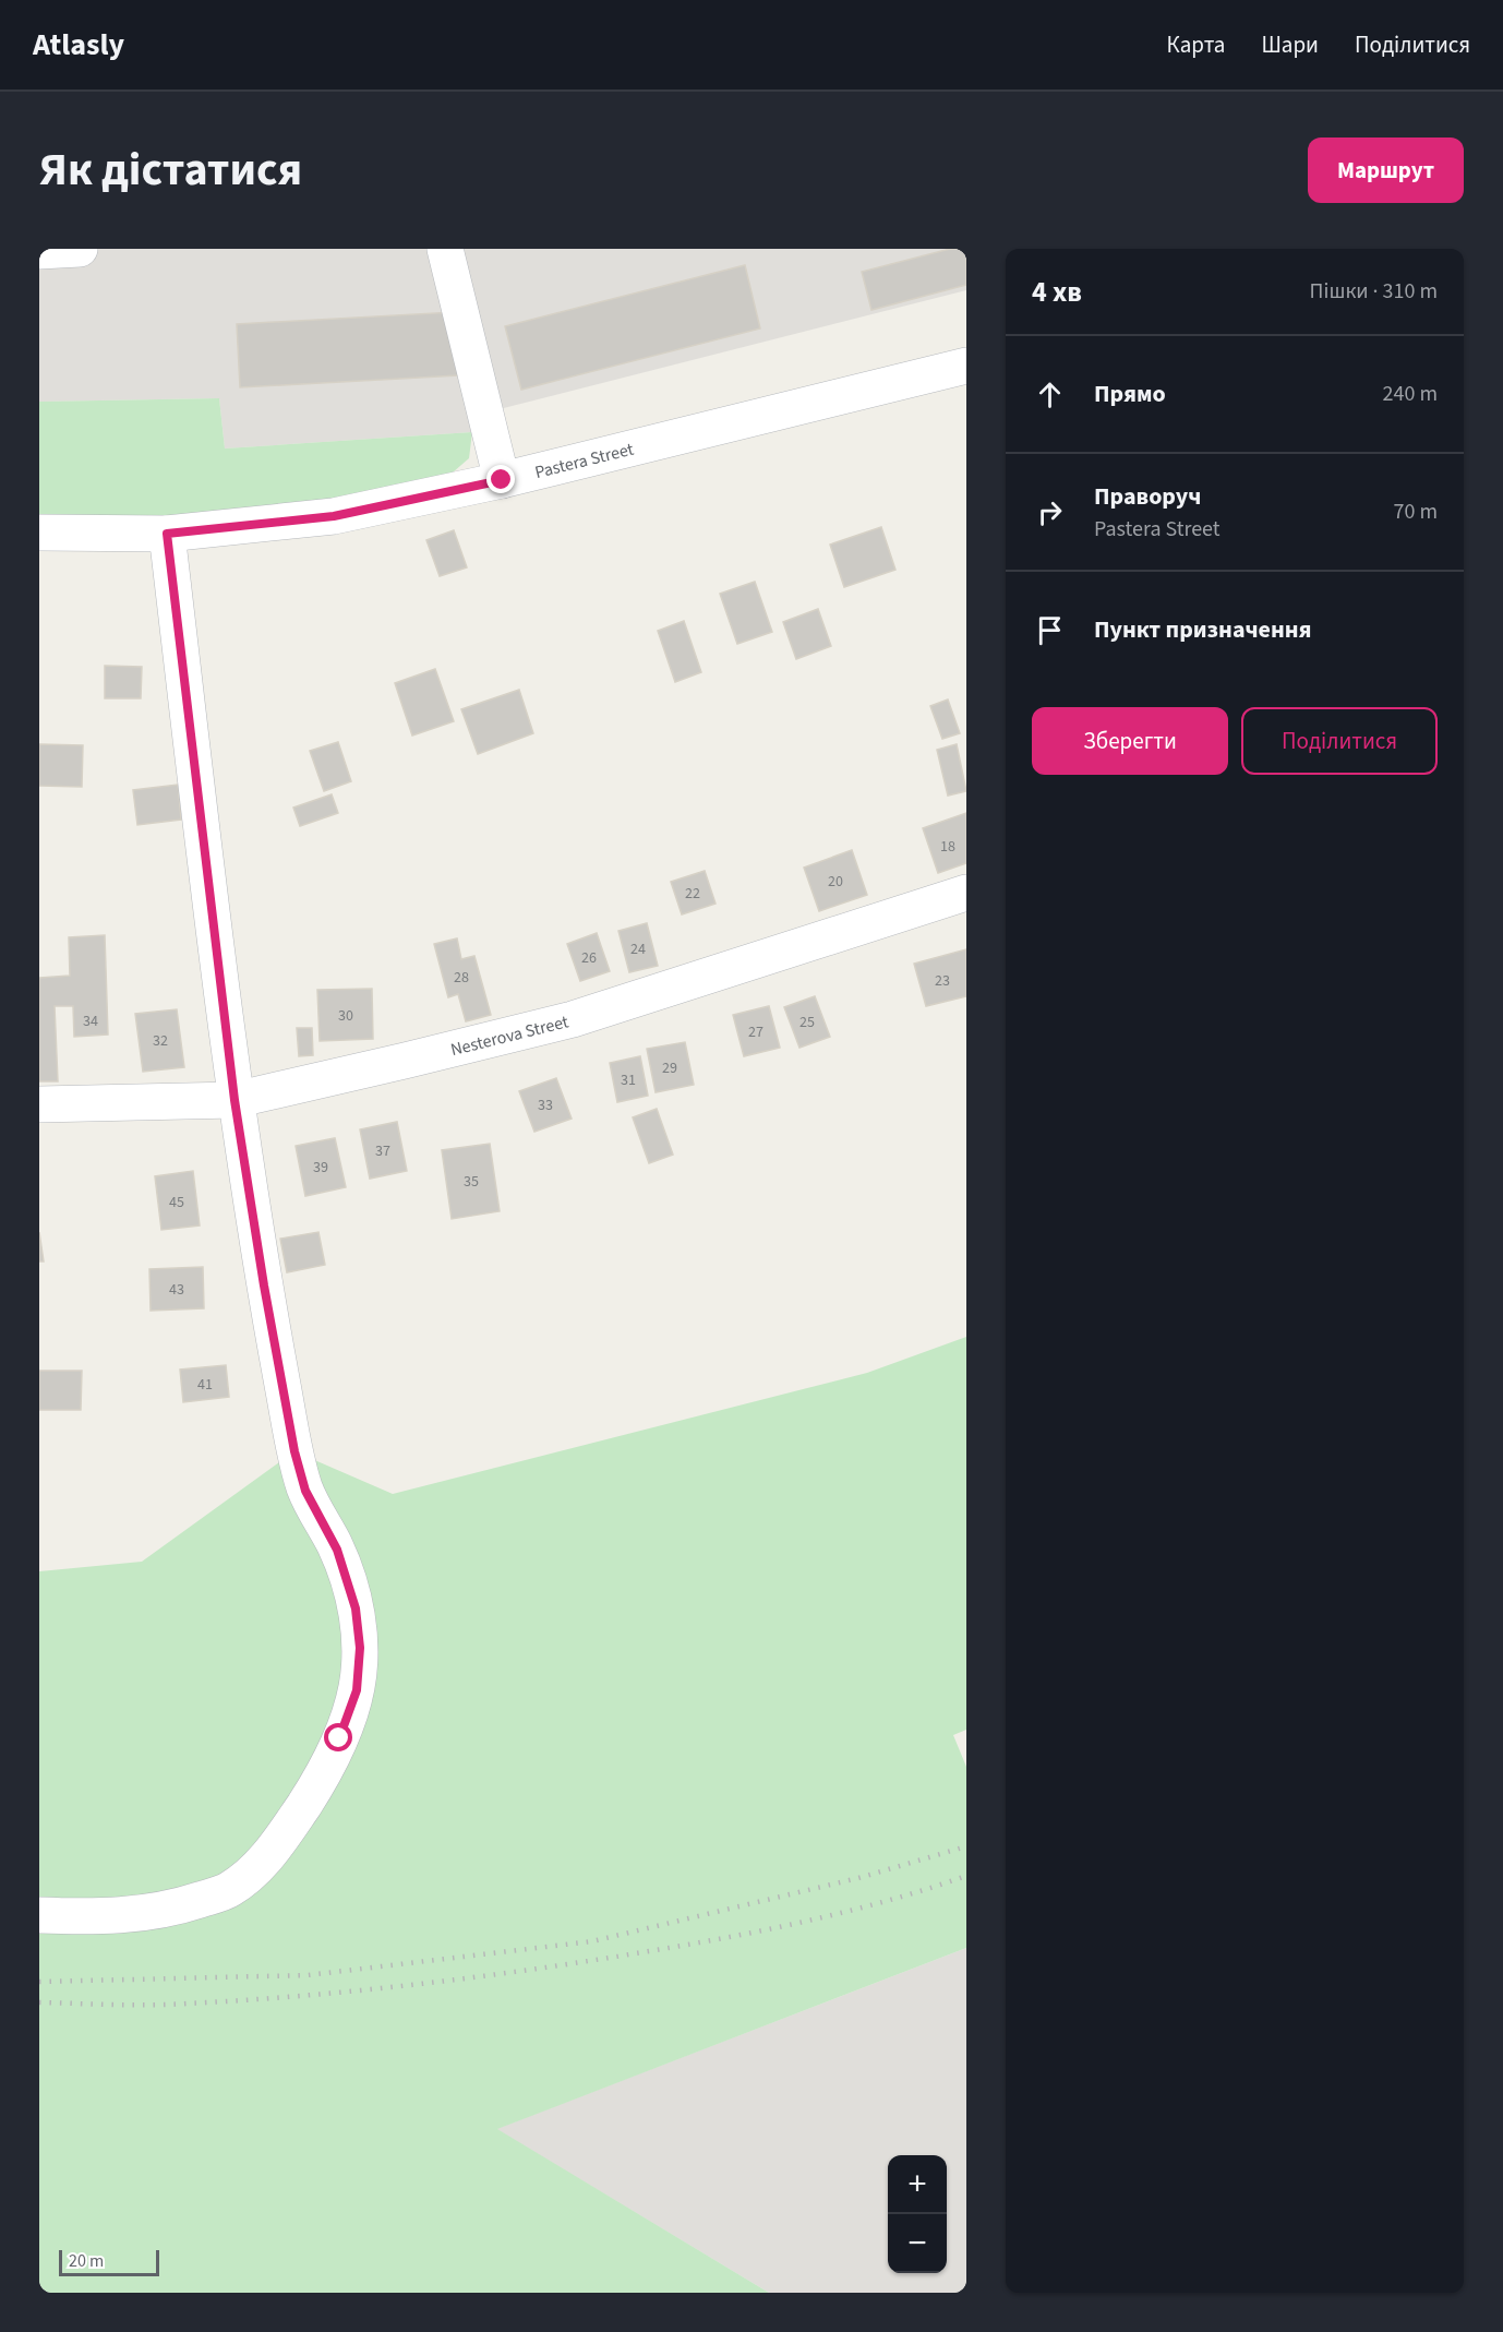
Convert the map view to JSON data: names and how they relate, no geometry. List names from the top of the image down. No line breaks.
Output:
{"streets":{"street":["Pastera Street","Nesterova Street"]},"house_numbers":["18","20","22","24","26","28","23","30","34","25","27","32","29","31","33","37","39","35","45","43","41"],"scale_bar":"20 m","page":{"header":"Atlasly","nav":["Карта","Шари","Поділитися"],"title":"Як дістатися","buttons":["Маршрут",["Зберегти","Поділитися"]],"heading":["4 хв","Пішки · 310 m"],"list":[["Прямо","240 m"],["Праворуч","Pastera Street","70 m"],"Пункт призначення"],"map_buttons":["+","−"],"scale":"20 m"}}
